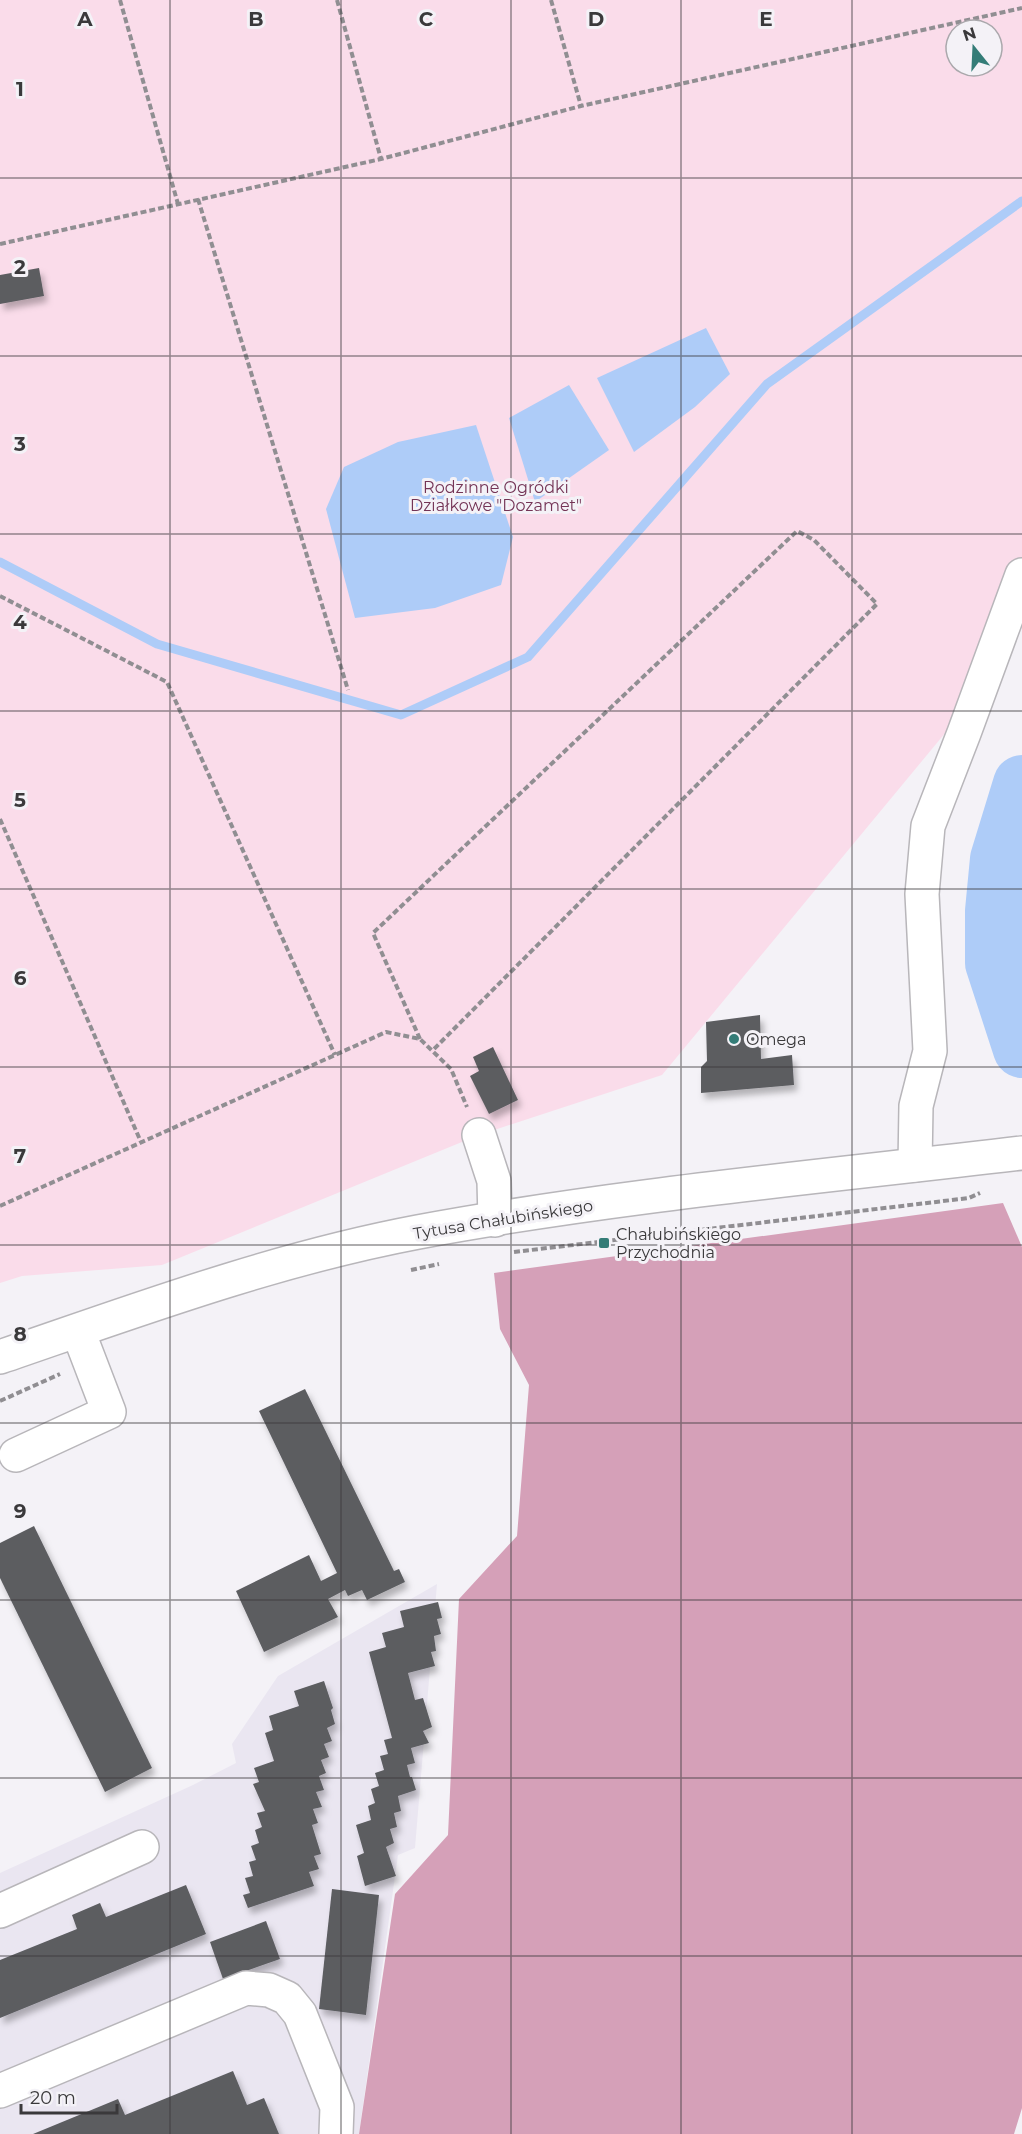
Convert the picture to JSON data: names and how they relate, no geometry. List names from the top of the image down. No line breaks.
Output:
{"streets":{"street":["Tytusa Chałubińskiego"]},"parks":["Rodzinne Ogródki Działkowe \"Dozamet\""],"places":{"other":["Omega"],"transit":["Chałubińskiego Przychodnia"]},"scale_bar":"20 m","north":"top","grid":{"columns":["A","B","C","D","E"],"rows":["1","2","3","4","5","6","7","8","9"]}}
